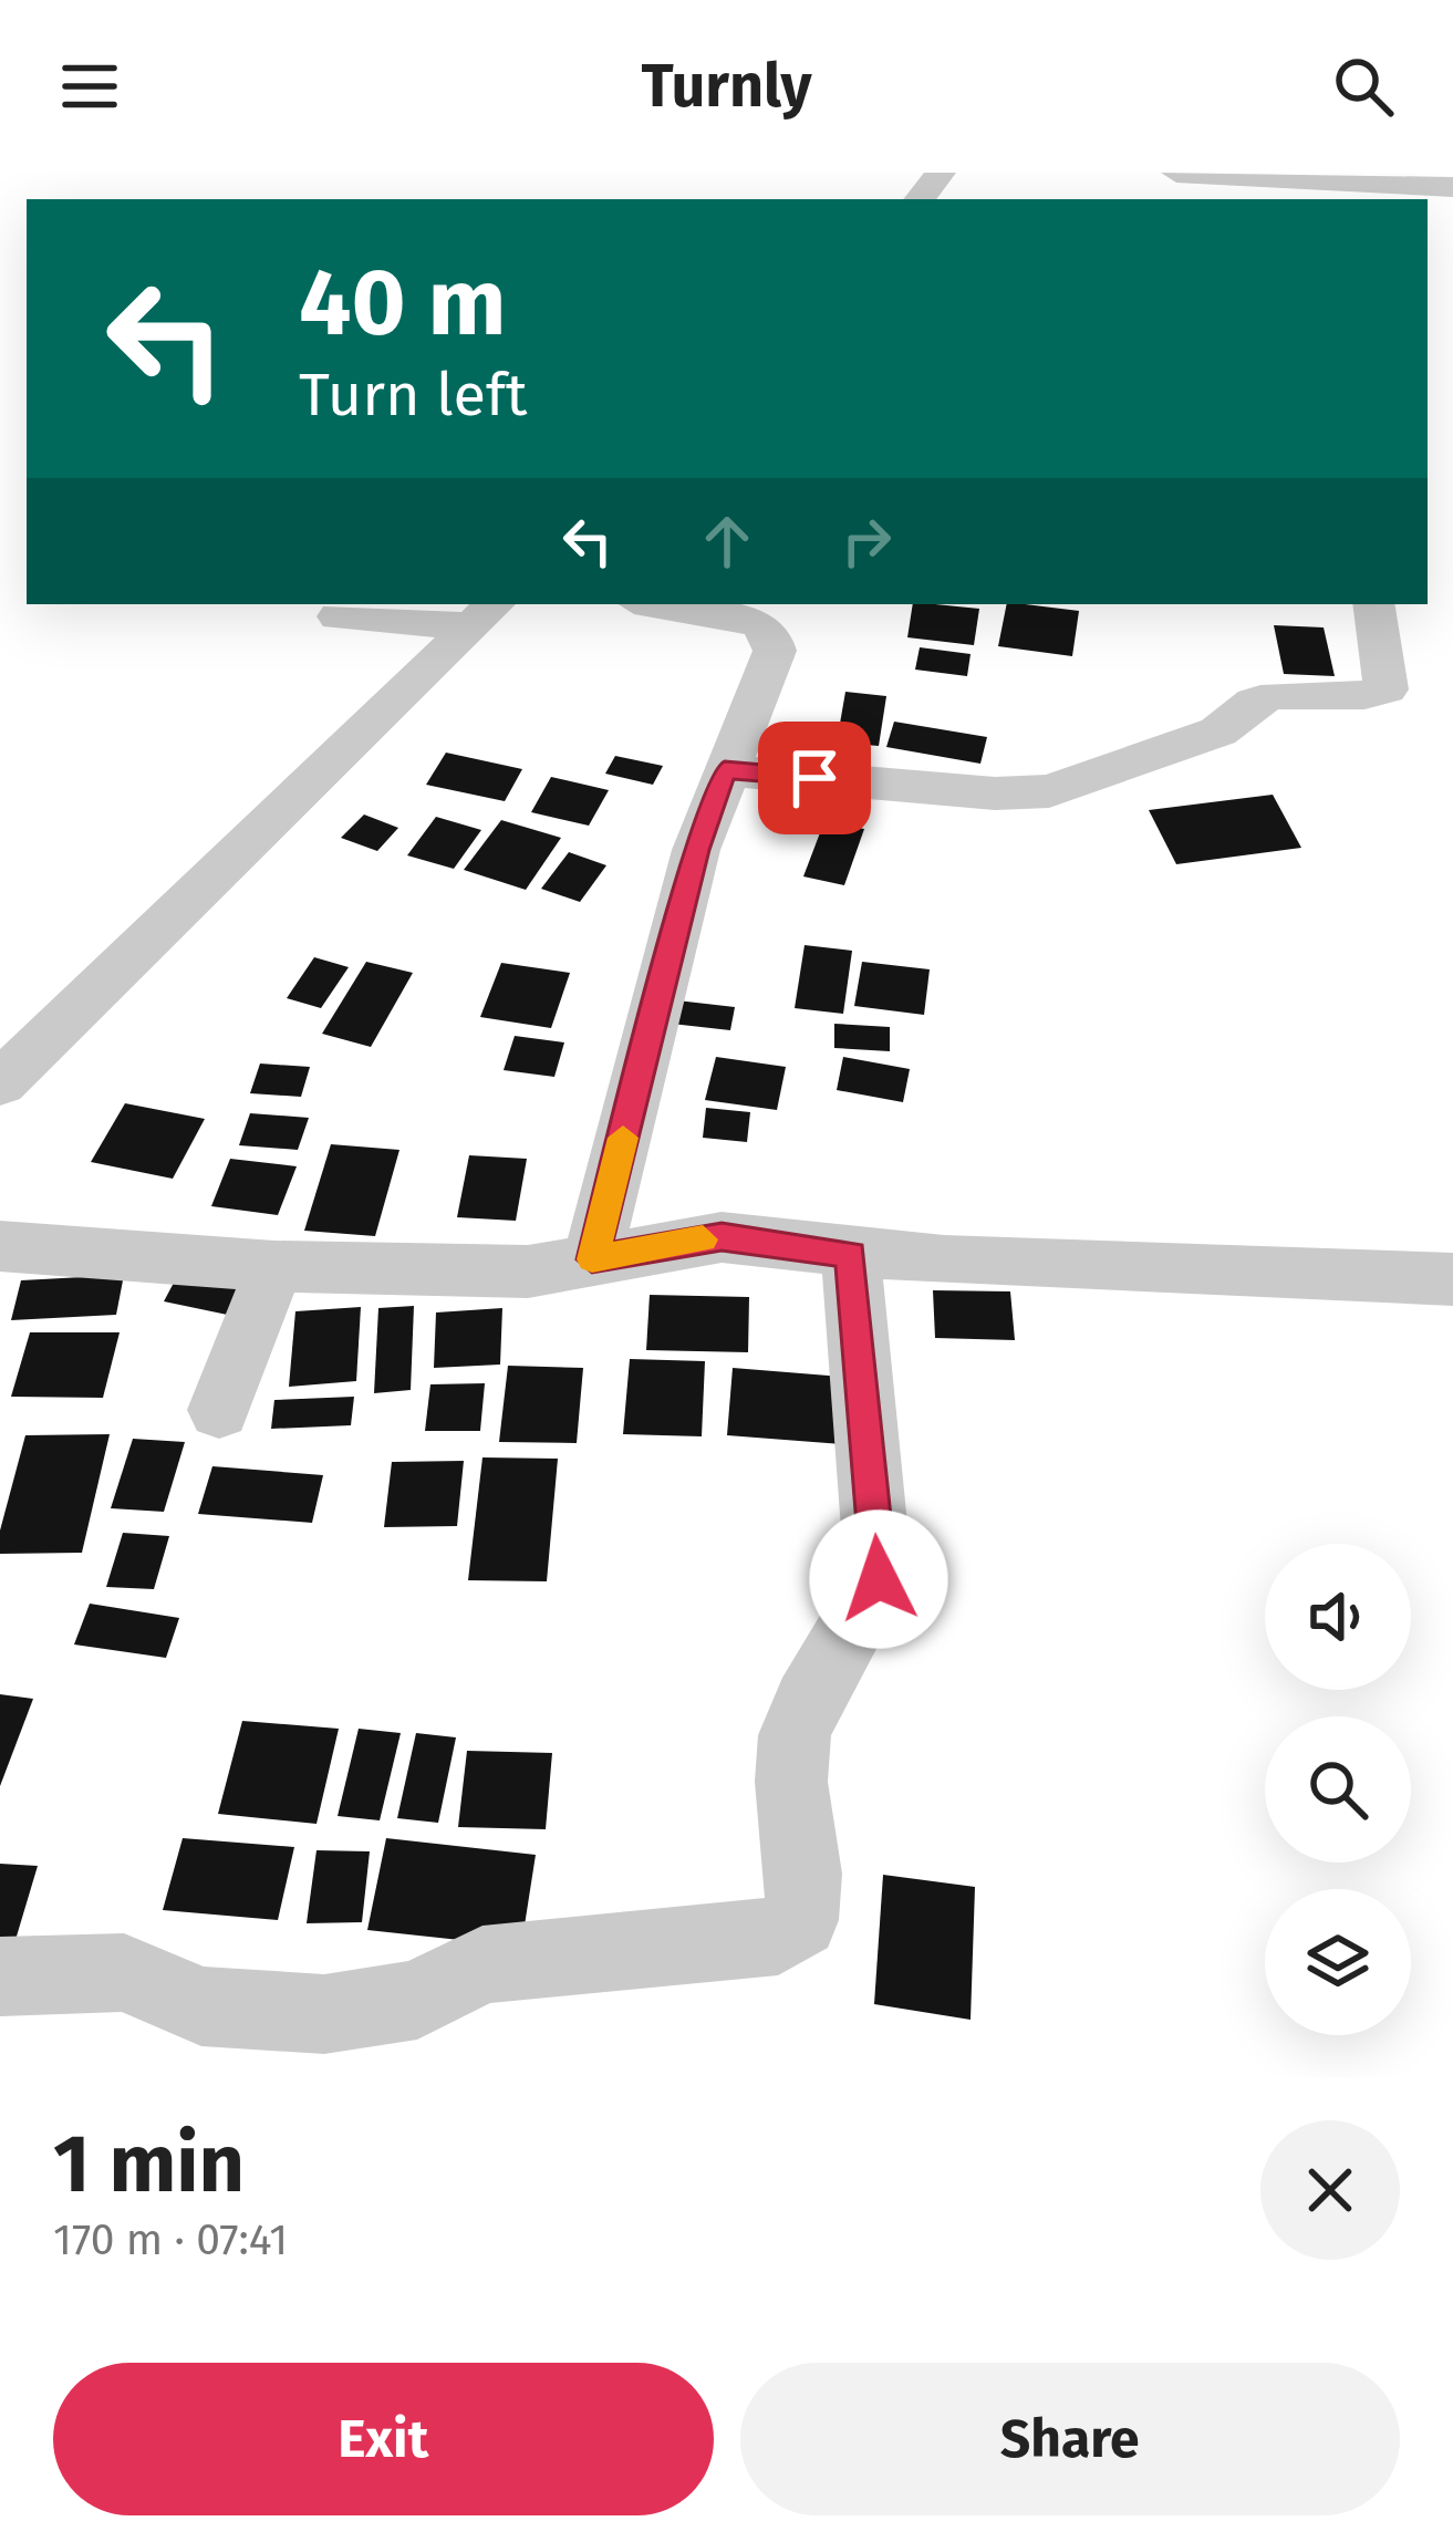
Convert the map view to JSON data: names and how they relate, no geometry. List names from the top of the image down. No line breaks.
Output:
{"page":{"header":"Turnly","turn":["40 m","Turn left"],"heading":["1 min","170 m · 07:41"],"buttons":["Exit","Share"]}}
